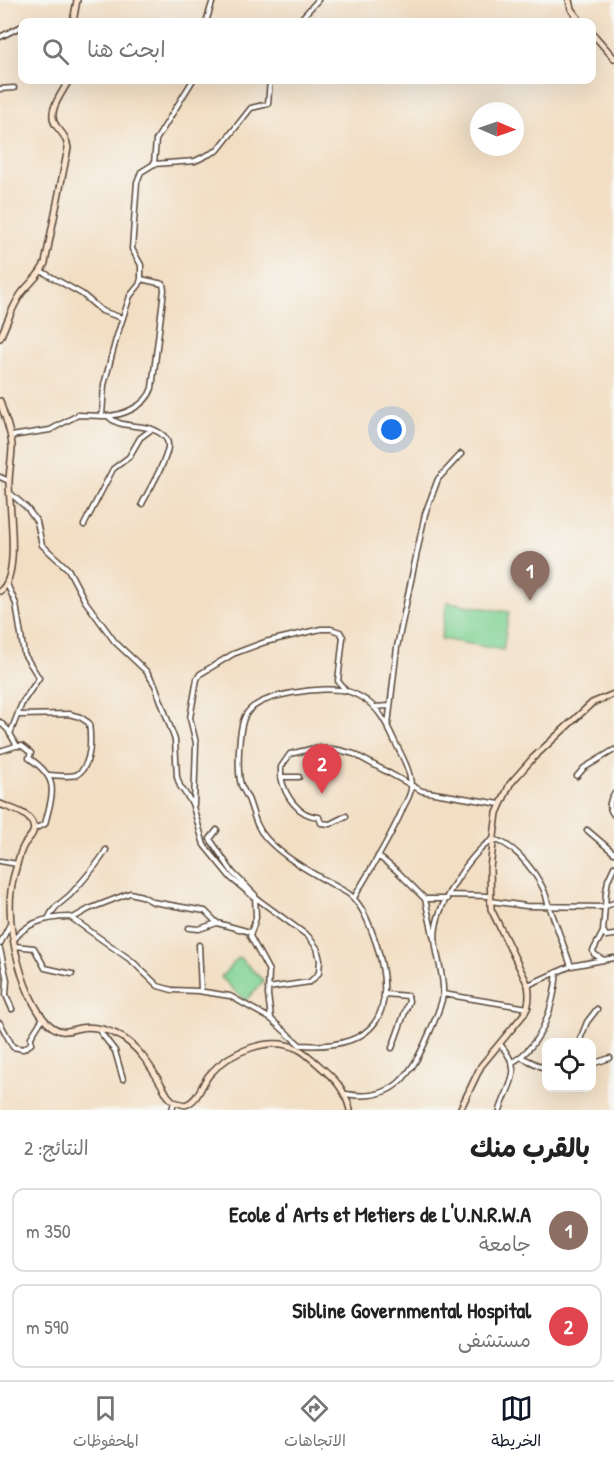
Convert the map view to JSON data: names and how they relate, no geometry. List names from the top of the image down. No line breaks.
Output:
{"north":"right","page":{"search":"ابحث هنا","pins":["1","2"],"heading":["بالقرب منك","النتائج: 2"],"list":[{"mark":"1","name":"Ecole d' Arts et Metiers de L'U.N.R.W.A","note":"جامعة","value":"350 m"},{"mark":"2","name":"Sibline Governmental Hospital","note":"مستشفى","value":"590 m"}],"nav":["الخريطة","الاتجاهات","المحفوظات"]}}
